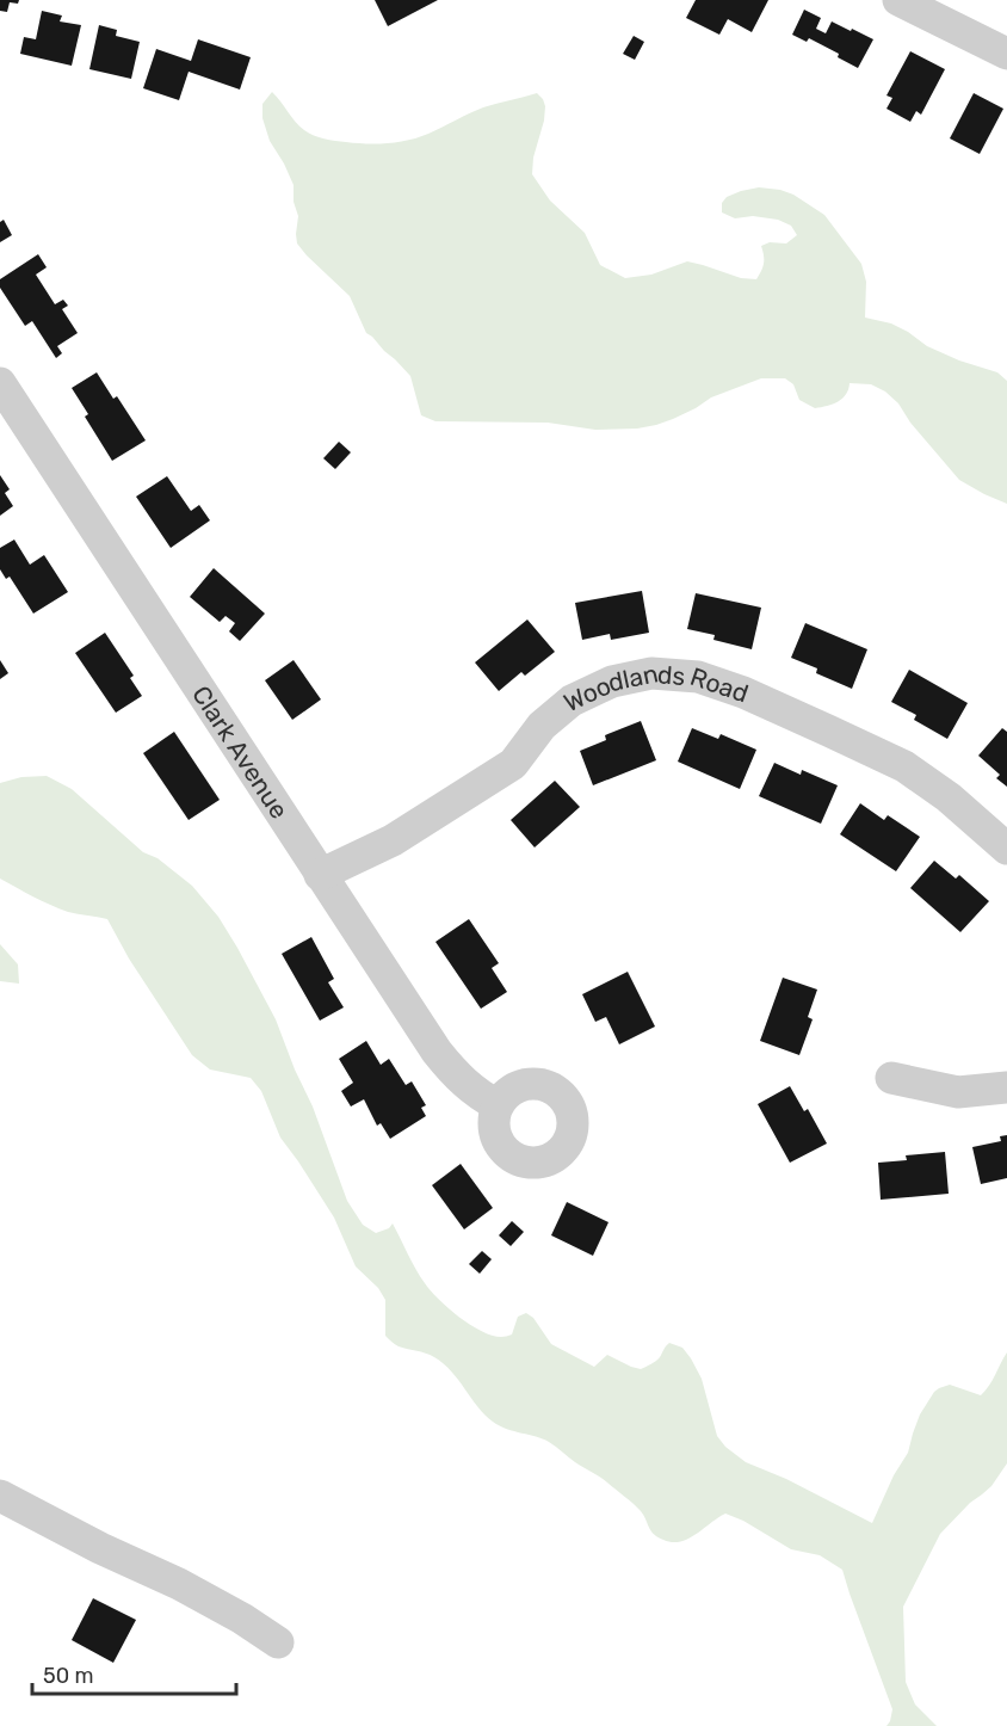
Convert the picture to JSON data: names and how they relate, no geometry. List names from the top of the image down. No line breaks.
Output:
{"streets":{"street":["Woodlands Road","Clark Avenue"]},"crossings":[["Woodlands Road","Clark Avenue"]],"scale_bar":"50 m"}
